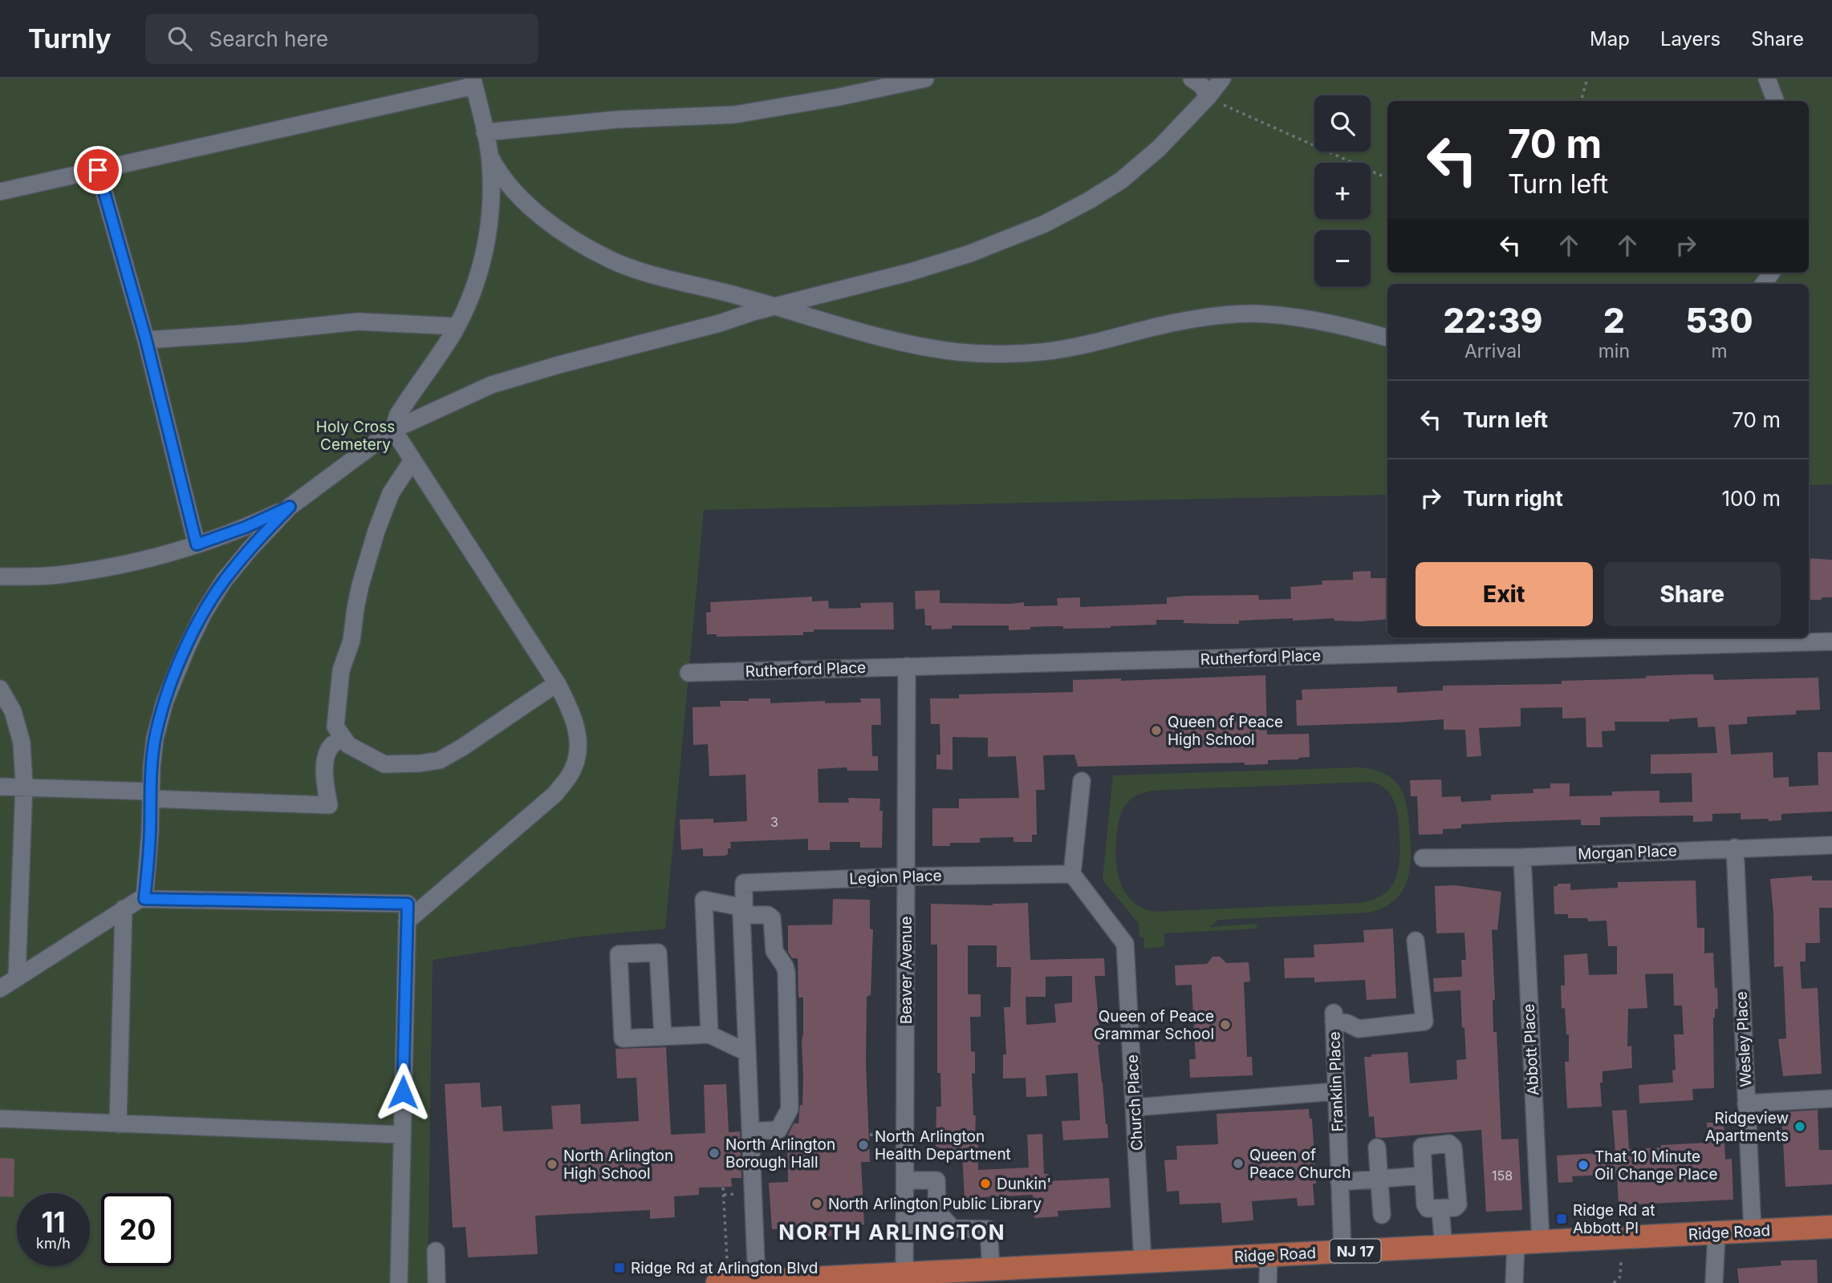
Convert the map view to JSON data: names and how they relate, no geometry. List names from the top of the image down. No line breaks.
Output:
{"streets":{"main road":["Ridge Road","NJ 17"],"street":["Rutherford Place","Morgan Place","Legion Place","Beaver Avenue","Wesley Place","Abbott Place","Franklin Place","Church Place"]},"crossings":[["Rutherford Place","Beaver Avenue"],["Morgan Place","Wesley Place"],["Morgan Place","Abbott Place"],["Legion Place","Beaver Avenue"],["Legion Place","Church Place"],["Beaver Avenue","Ridge Road"],["Wesley Place","Ridge Road"],["Abbott Place","Ridge Road"],["Franklin Place","Ridge Road"],["Church Place","Ridge Road"]],"districts":["NORTH ARLINGTON"],"parks":["Holy Cross Cemetery"],"places":{"other":["Queen of Peace High School","Queen of Peace Grammar School","Ridgeview Apartments","North Arlington Health Department","North Arlington Borough Hall","Queen of Peace Church","North Arlington High School","That 10 Minute Oil Change Place","Dunkin'","North Arlington Public Library"],"transit":["Ridge Rd at Abbott Pl","Ridge Rd at Arlington Blvd"]},"house_numbers":["3","158"],"page":{"header":"Turnly","search":"Search here","nav":["Map","Layers","Share"],"map_buttons":["+","−"],"turn":["70 m","Turn left"],"eta":["22:39","Arrival","2","min","530","m"],"list":[{"name":"Turn left","value":"70 m"},{"name":"Turn right","value":"100 m"}],"buttons":["Exit","Share"],"speed":"11 km/h","limit":"20"}}
